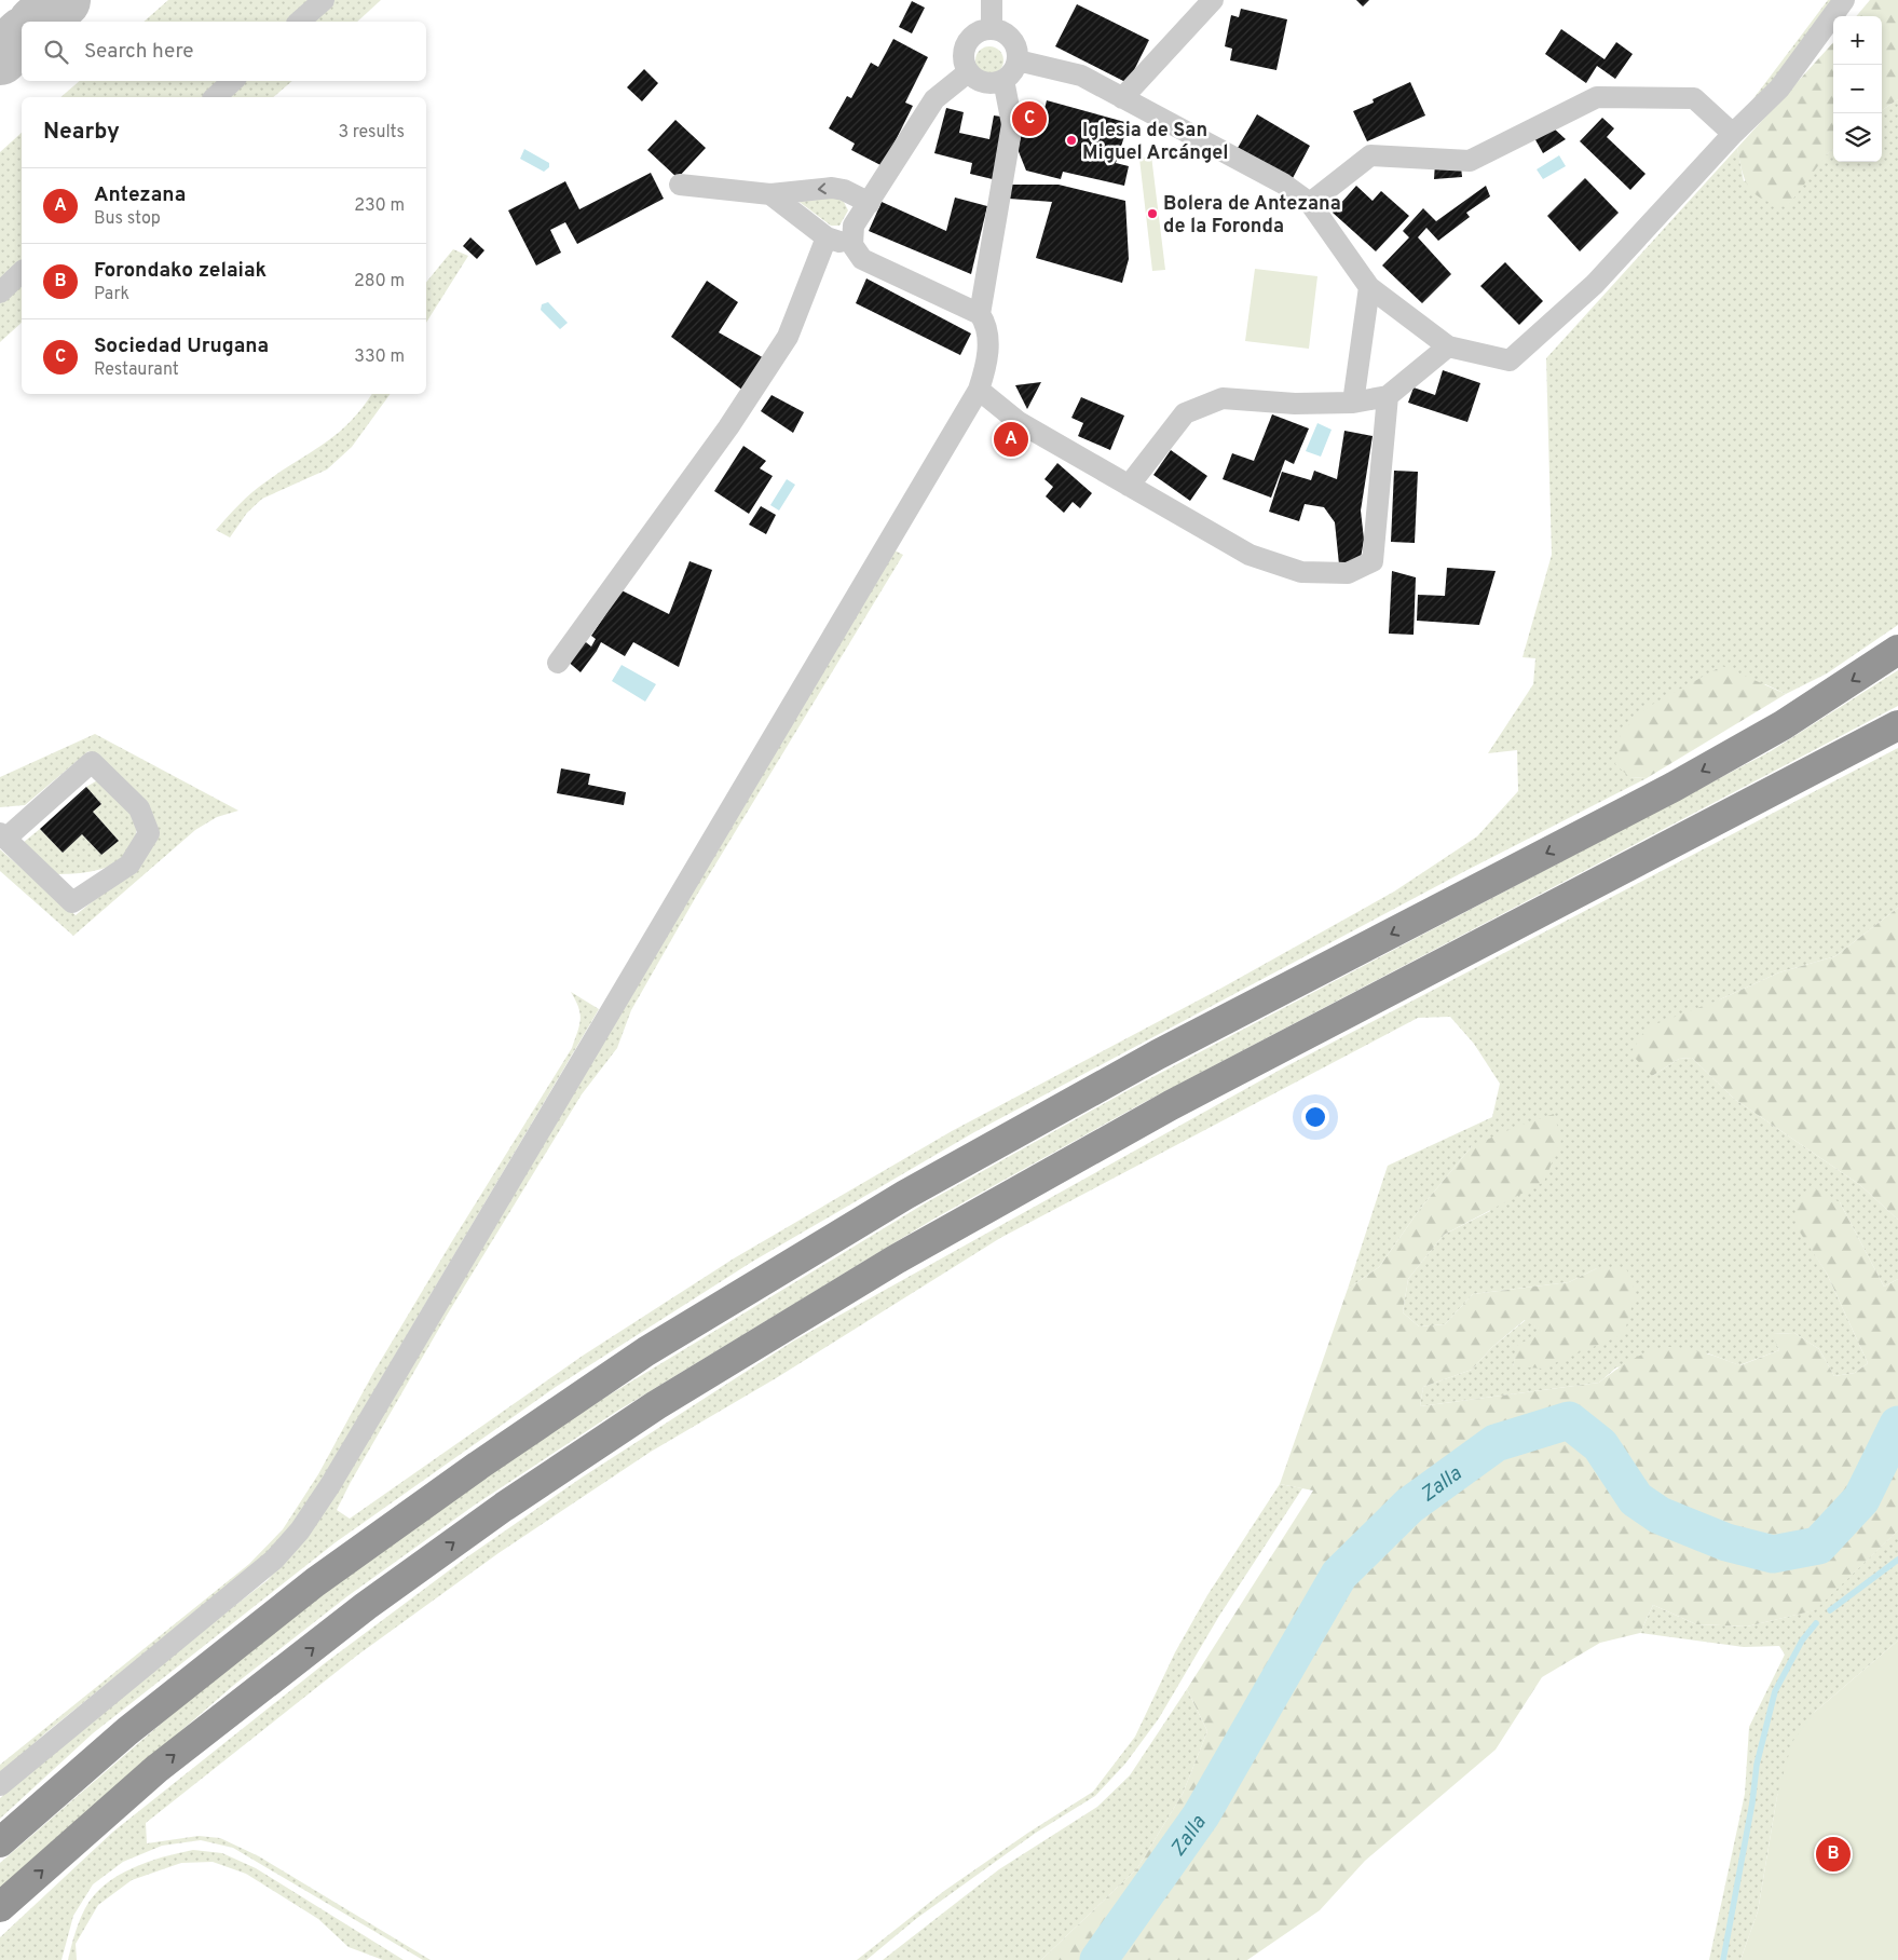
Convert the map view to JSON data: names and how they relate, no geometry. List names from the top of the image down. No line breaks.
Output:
{"water":["Zalla"],"places":["Iglesia de San Miguel Arcángel","Bolera de Antezana de la Foronda"],"page":{"map_buttons":["+","−"],"search":"Search here","heading":["Nearby","3 results"],"pins":["C","A","B"],"list":[{"mark":"A","name":"Antezana","note":"Bus stop","value":"230 m"},{"mark":"B","name":"Forondako zelaiak","note":"Park","value":"280 m"},{"mark":"C","name":"Sociedad Urugana","note":"Restaurant","value":"330 m"}]}}
